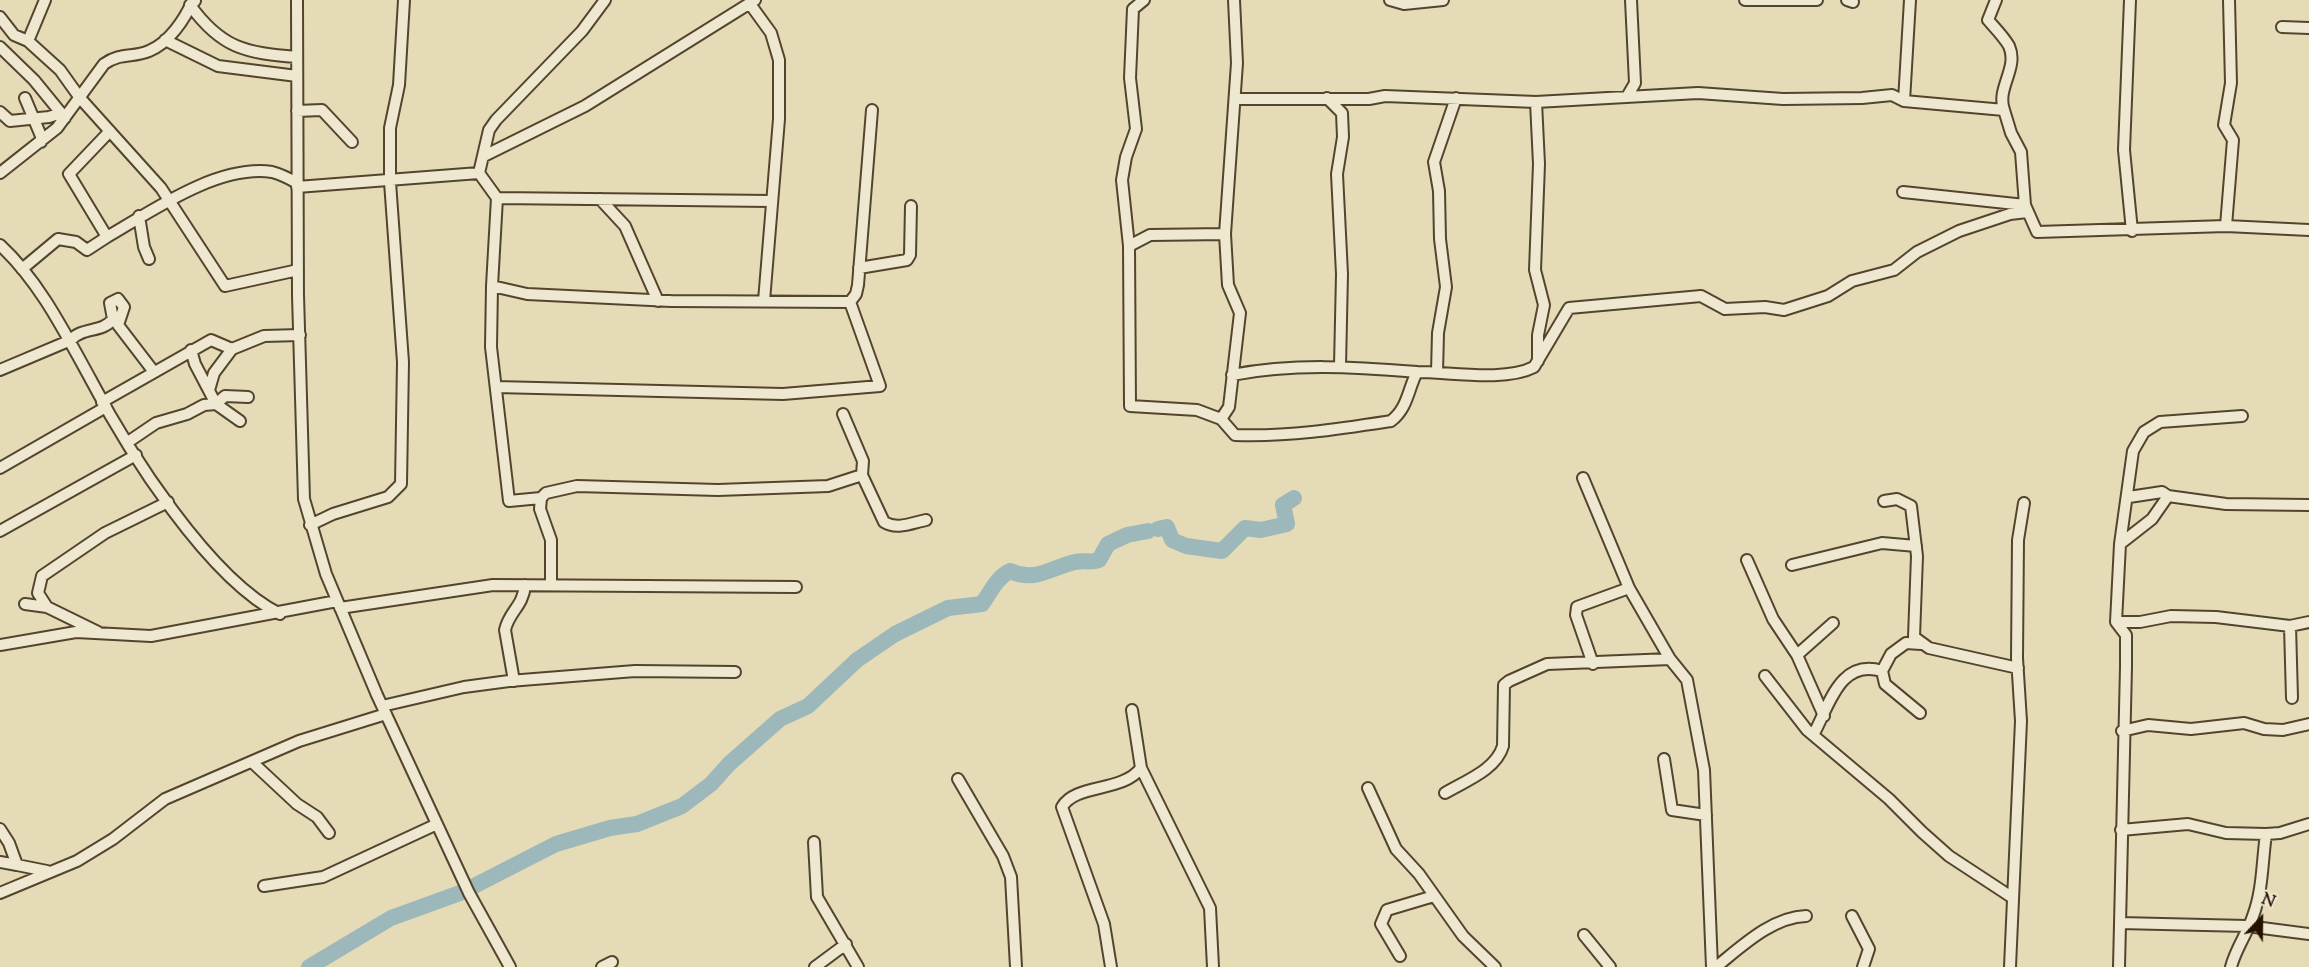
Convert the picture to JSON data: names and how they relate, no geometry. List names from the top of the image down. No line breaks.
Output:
{"north":"top"}
